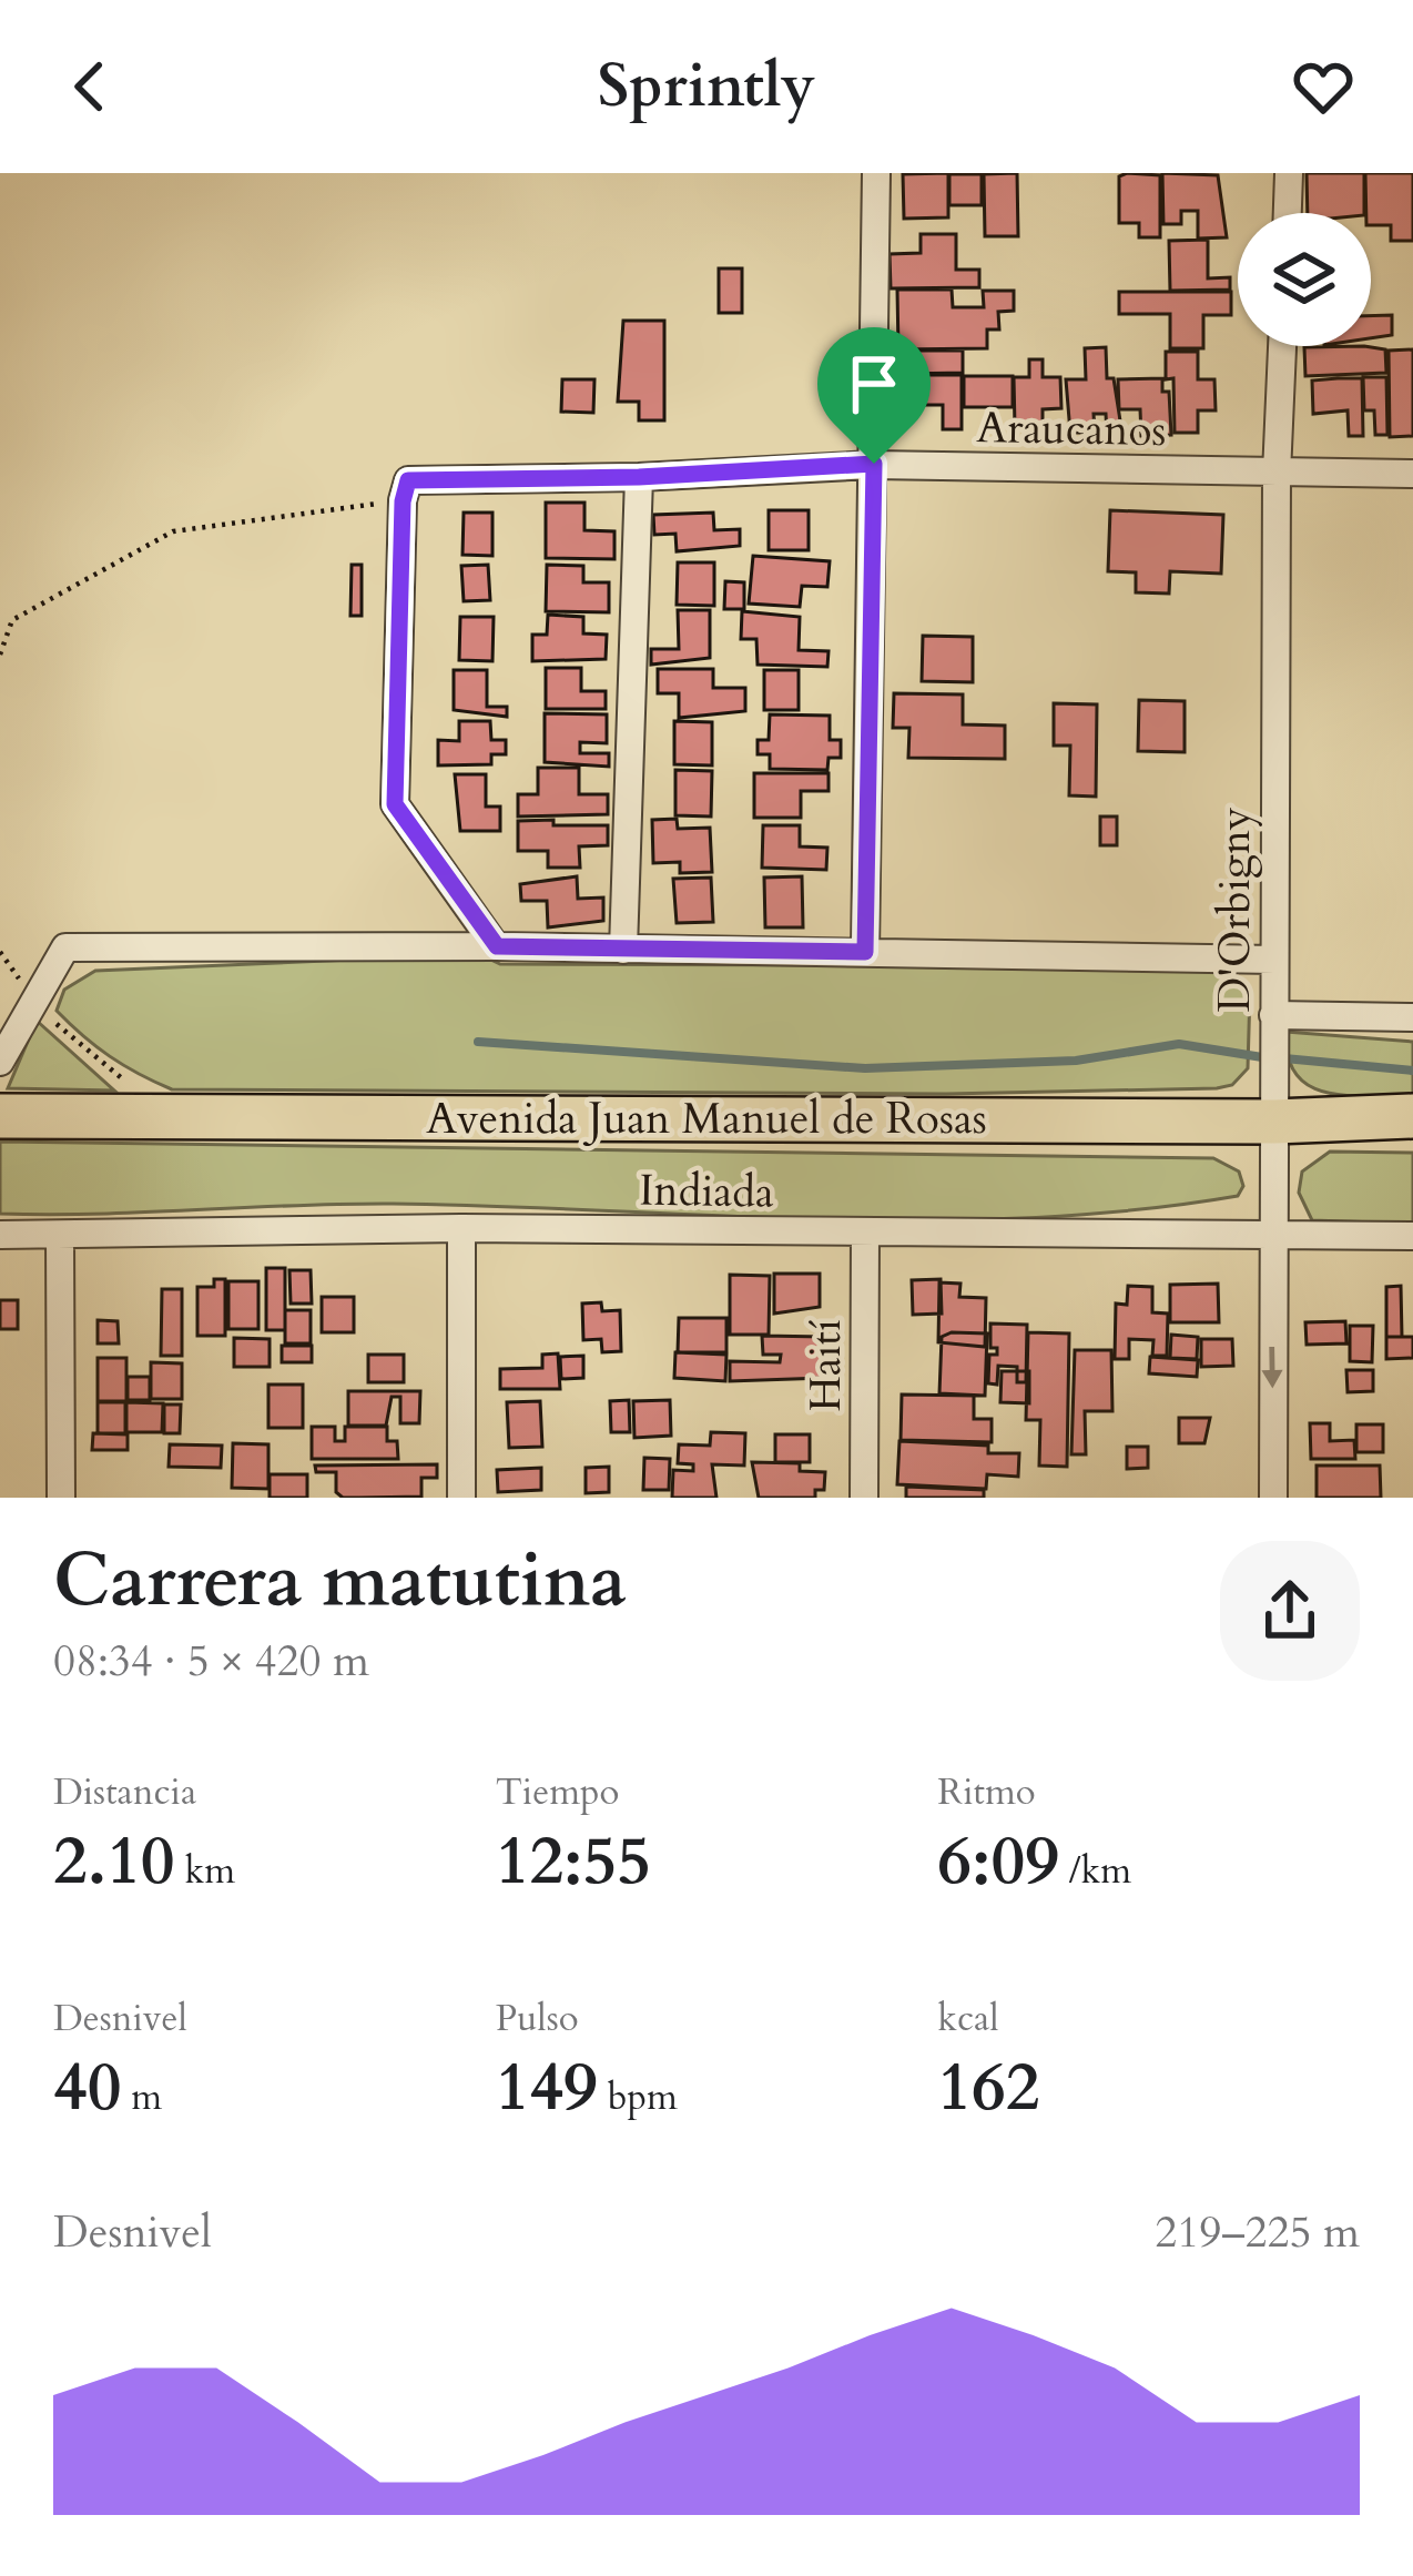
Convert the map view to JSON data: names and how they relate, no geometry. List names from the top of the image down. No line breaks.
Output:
{"streets":{"main road":["Avenida Juan Manuel de Rosas"],"street":["Araucanos","D'Orbigny","Indiada","Haití"]},"crossings":[["Araucanos","D'Orbigny"],["D'Orbigny","Avenida Juan Manuel de Rosas"],["D'Orbigny","Indiada"],["Indiada","Haití"]],"page":{"header":"Sprintly","heading":["Carrera matutina","08:34 · 5 × 420 m"],"stats":[["Distancia","2.10 km"],["Tiempo","12:55"],["Ritmo","6:09 /km"],["Desnivel","40 m"],["Pulso","149 bpm"],["kcal","162"]],"chart":["Desnivel","219–225 m"]}}
